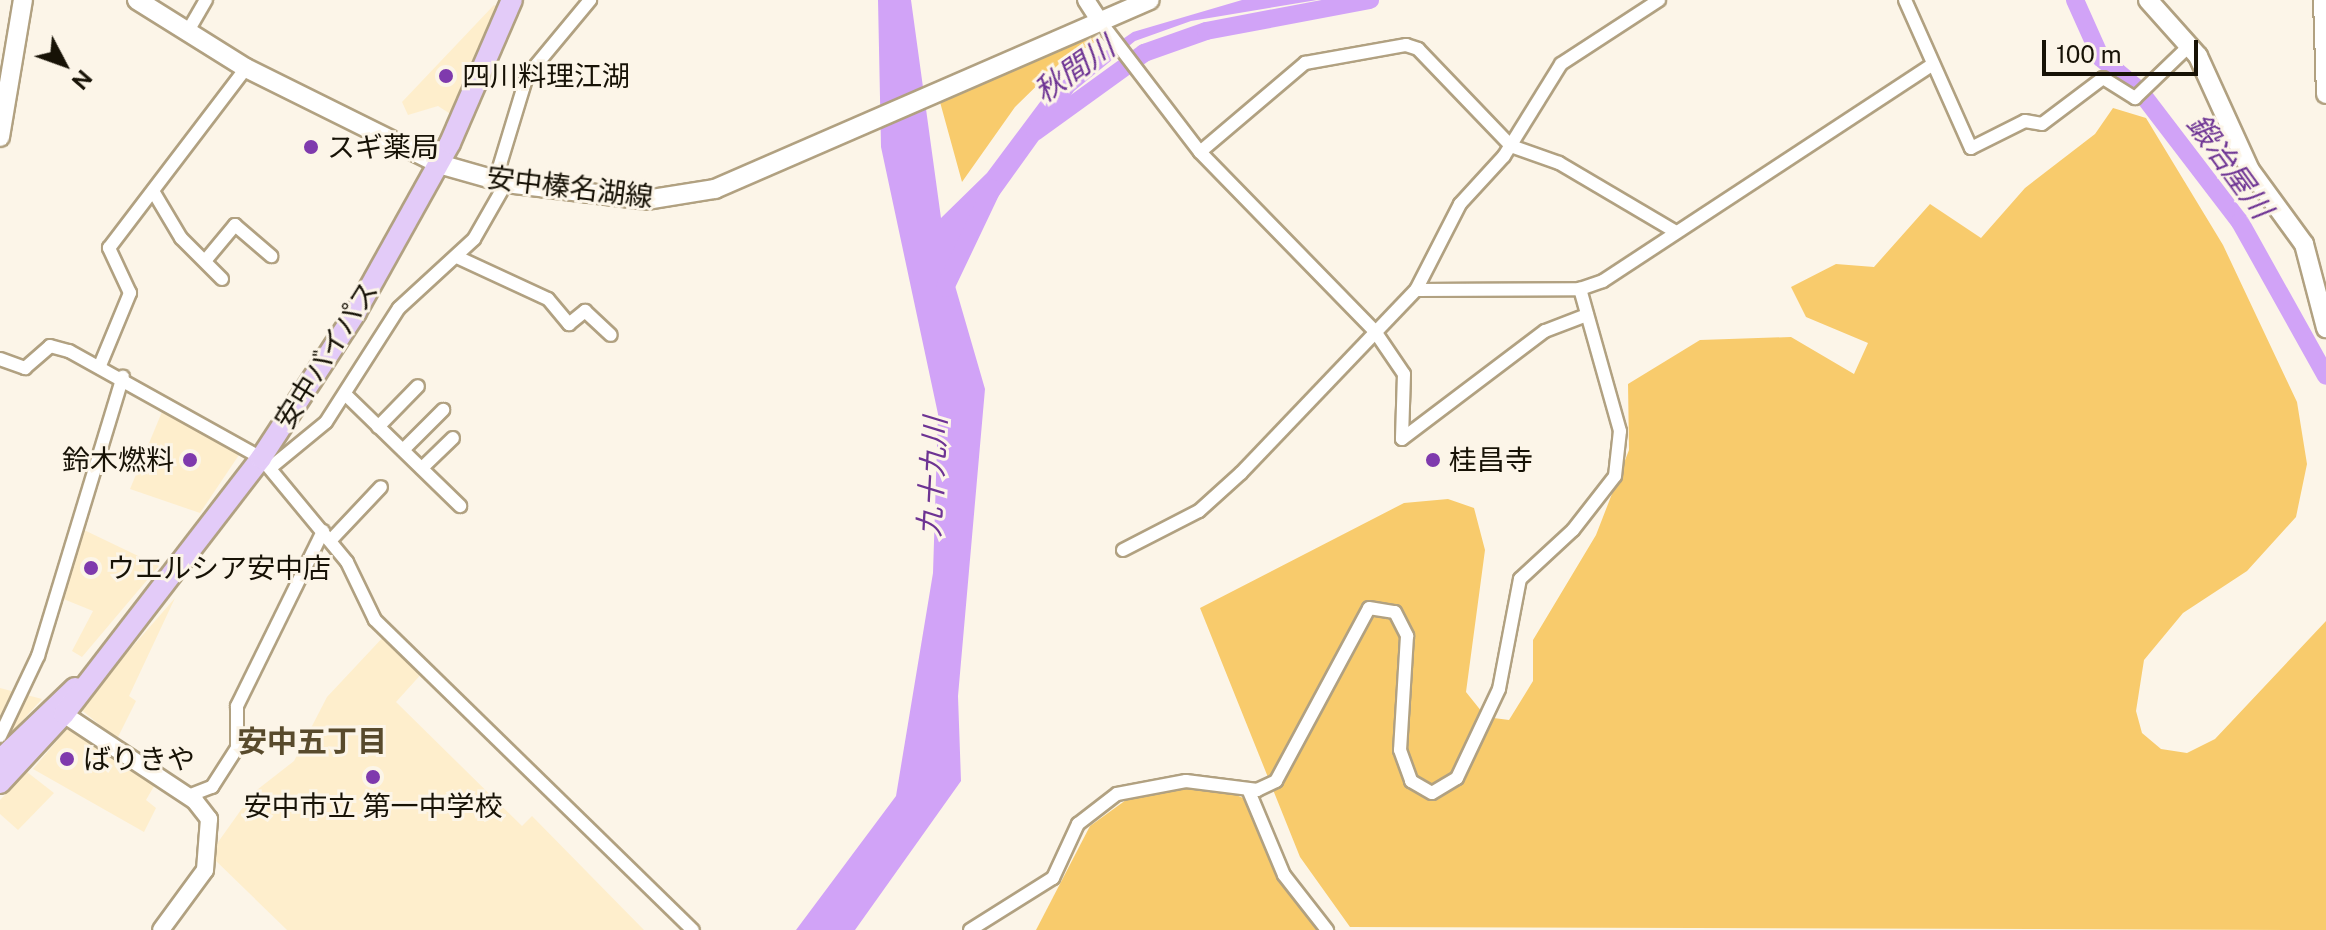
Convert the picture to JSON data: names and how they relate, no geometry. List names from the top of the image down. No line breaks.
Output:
{"streets":{"highway":["安中バイパス"],"main road":["安中榛名湖線"]},"crossings":[["安中榛名湖線","安中バイパス"]],"districts":["安中五丁目"],"water":["秋間川","鍛冶屋川","九十九川"],"places":["四川料理江湖","スギ薬局","鈴木燃料","桂昌寺","ウエルシア安中店","ばりきや","安中市立 第一中学校"],"scale_bar":"100 m","north":"bottom right"}
